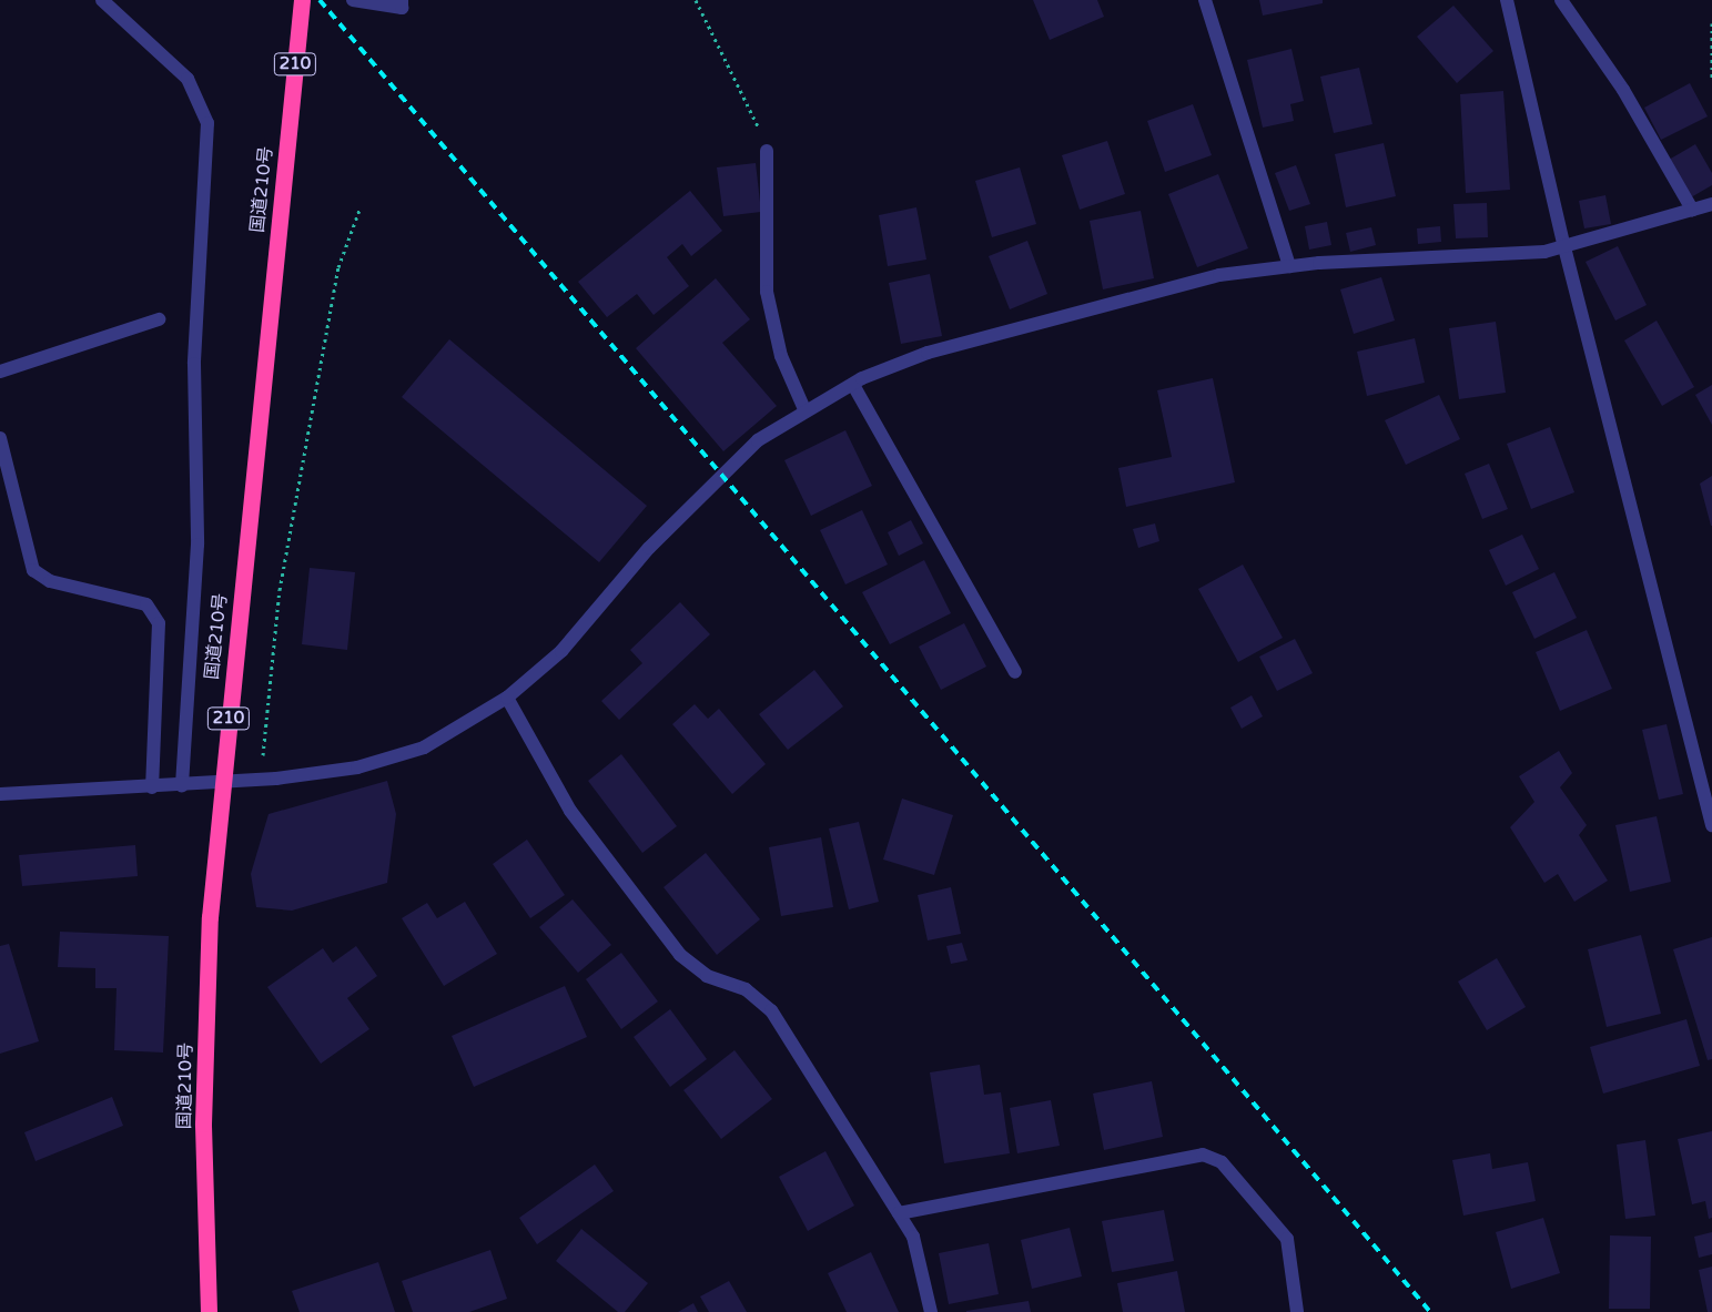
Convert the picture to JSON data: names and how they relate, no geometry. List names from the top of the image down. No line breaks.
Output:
{"streets":{"highway":["210","国道210号"]}}
